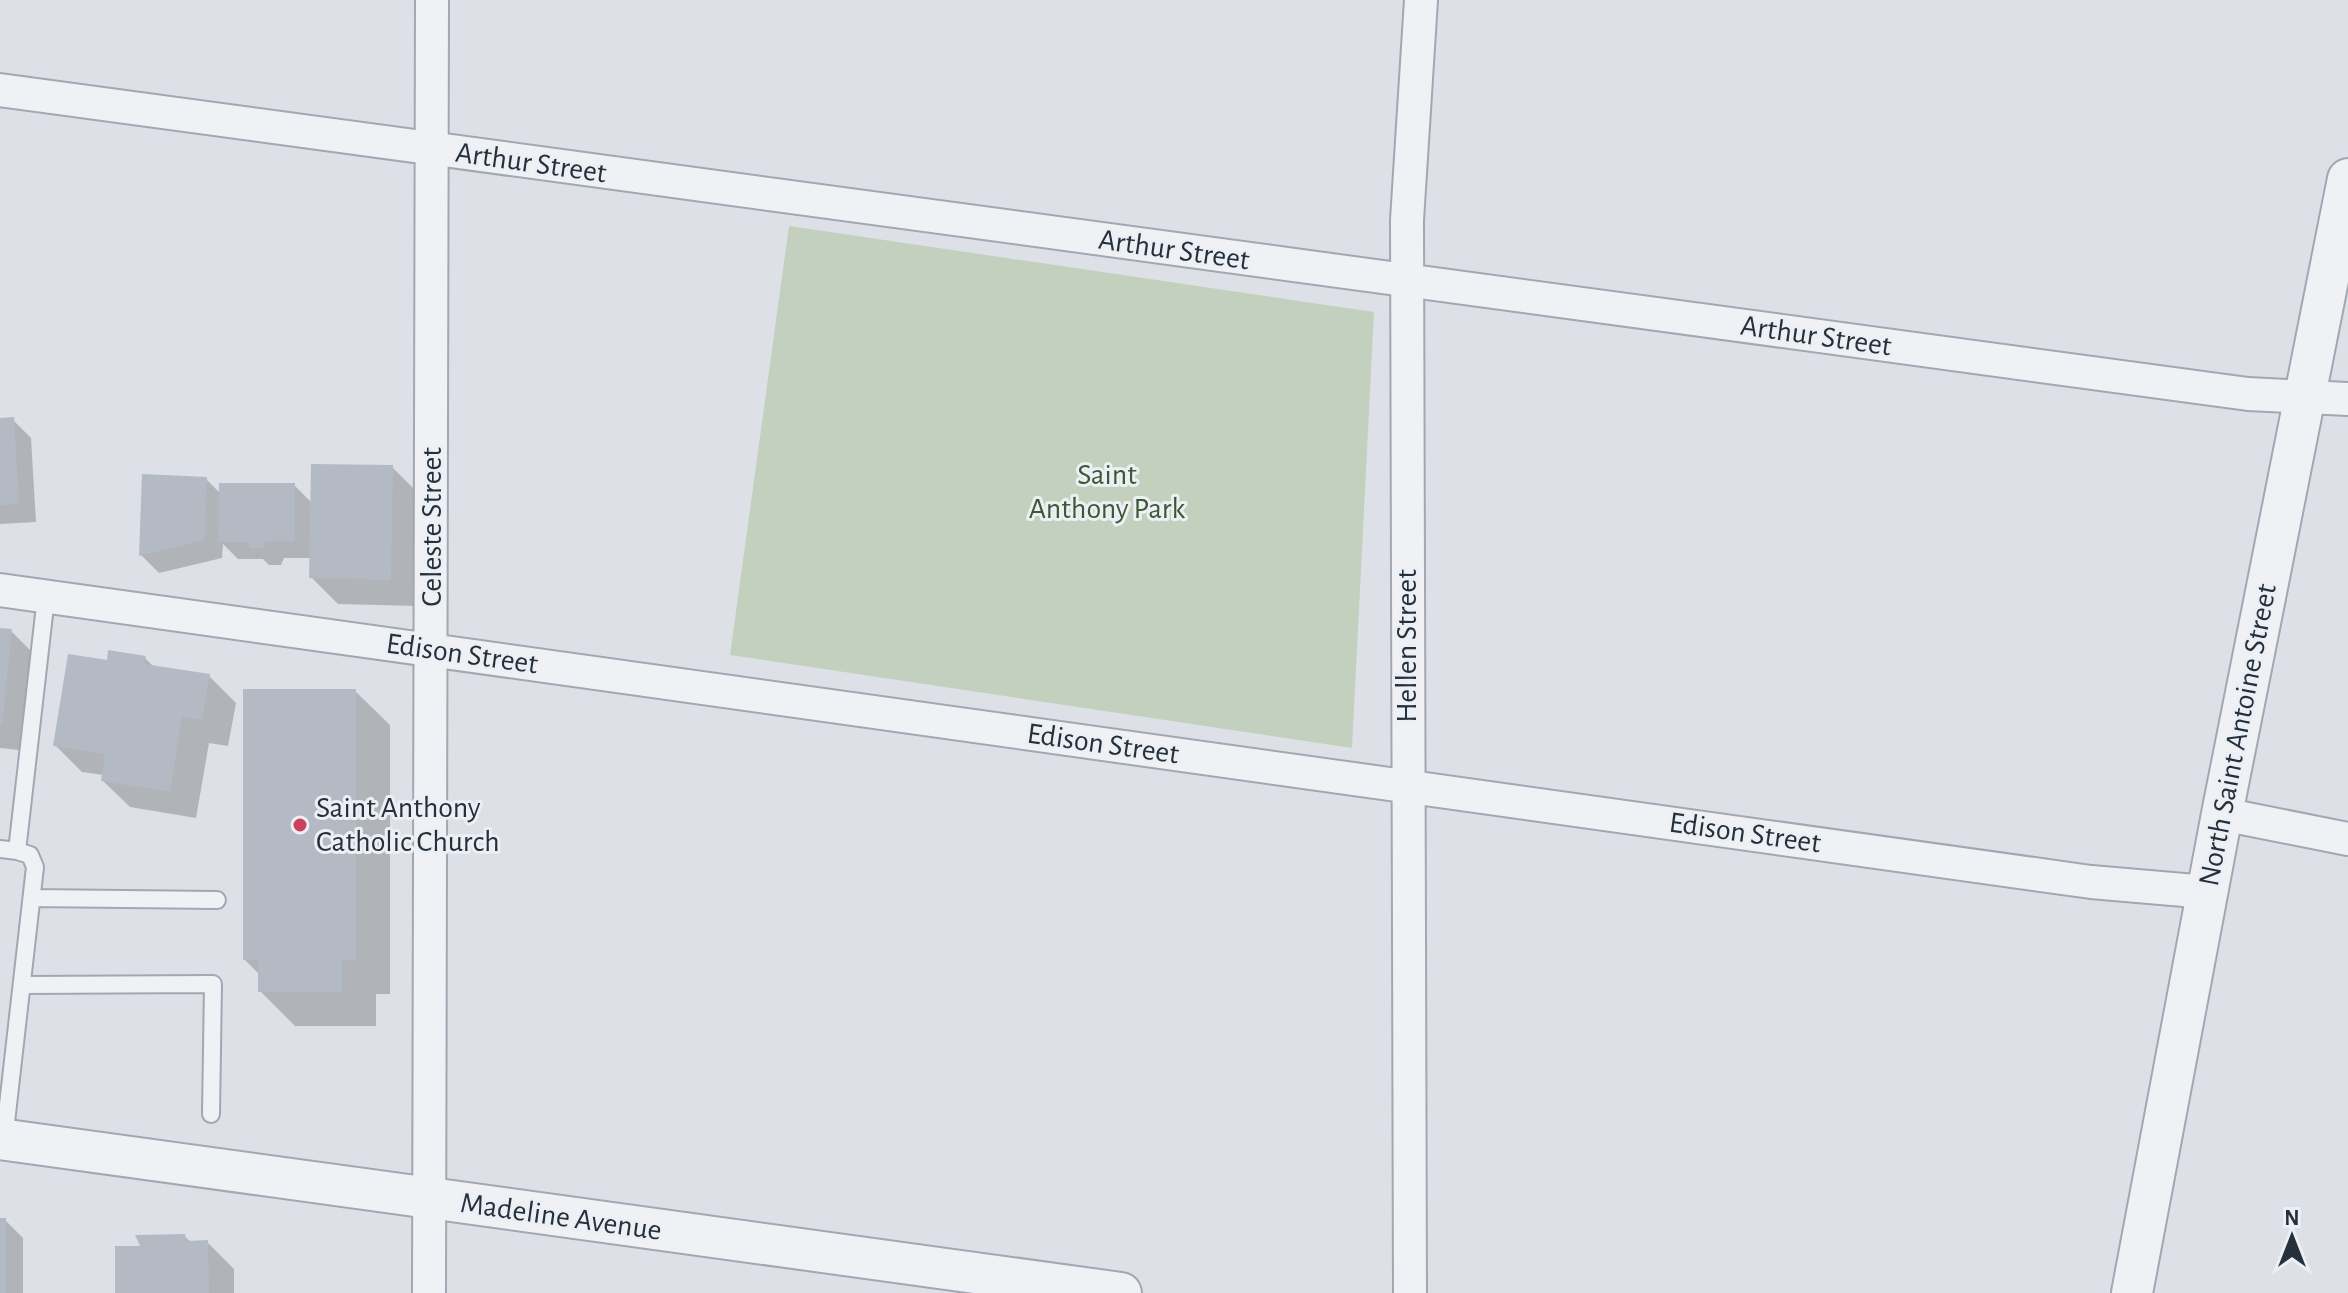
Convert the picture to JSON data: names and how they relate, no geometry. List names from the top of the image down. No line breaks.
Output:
{"streets":{"street":["Arthur Street","Celeste Street","Hellen Street","Edison Street","North Saint Antoine Street","Madeline Avenue"]},"crossings":[["Arthur Street","Celeste Street"],["Arthur Street","Hellen Street"],["Arthur Street","North Saint Antoine Street"],["Celeste Street","Edison Street"],["Celeste Street","Madeline Avenue"],["Hellen Street","Edison Street"],["Edison Street","North Saint Antoine Street"]],"parks":["Saint Anthony Park"],"places":["Saint Anthony Catholic Church"],"north":"top"}
